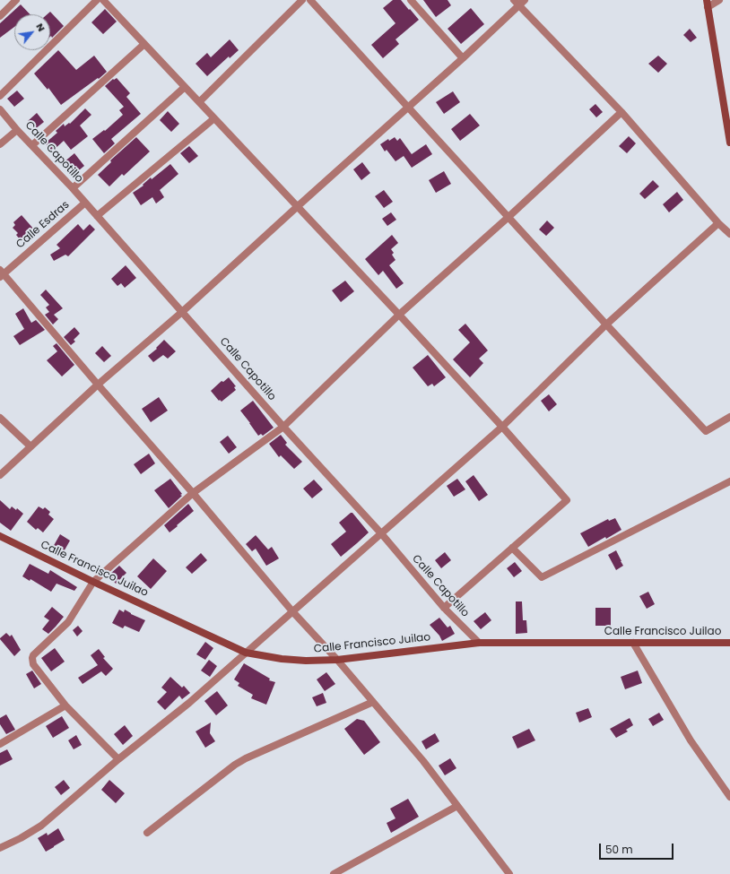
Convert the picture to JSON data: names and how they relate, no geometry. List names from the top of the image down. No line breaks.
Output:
{"streets":{"street":["Calle Capotillo","Calle Esdras","Calle Francisco Juilao"]},"crossings":[["Calle Capotillo","Calle Esdras"],["Calle Capotillo","Calle Francisco Juilao"]],"scale_bar":"50 m","north":"top right"}
